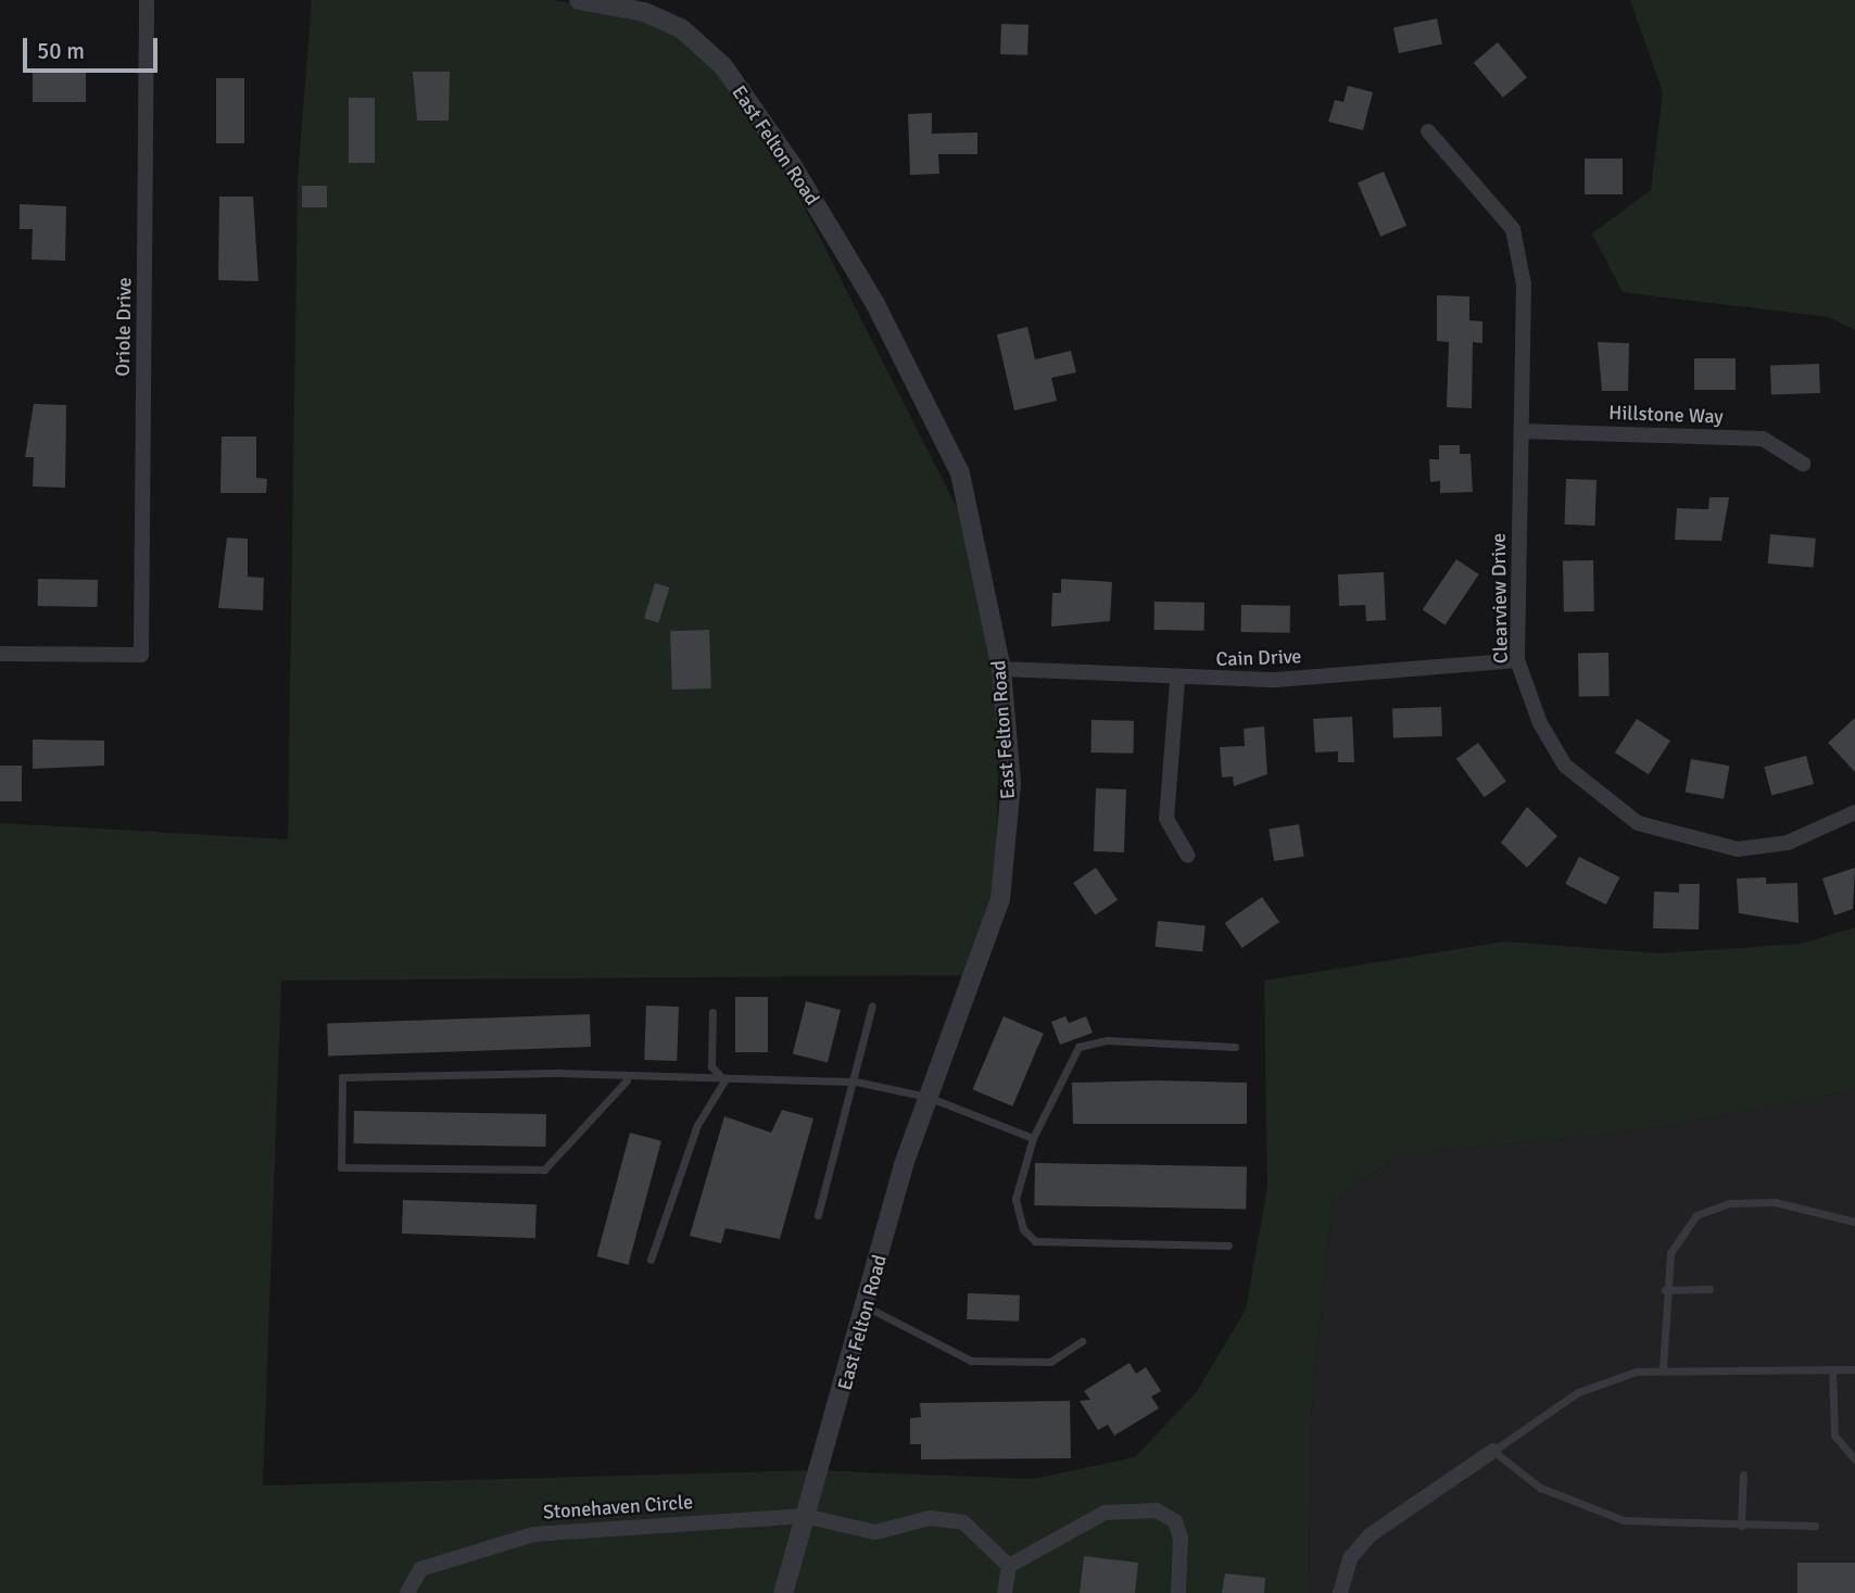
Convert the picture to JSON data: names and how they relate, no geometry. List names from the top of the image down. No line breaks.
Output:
{"streets":{"street":["East Felton Road","Oriole Drive","Hillstone Way","Clearview Drive","Cain Drive","Stonehaven Circle"]},"crossings":[["East Felton Road","Cain Drive"],["East Felton Road","Stonehaven Circle"],["Hillstone Way","Clearview Drive"],["Clearview Drive","Cain Drive"]],"scale_bar":"50 m"}
